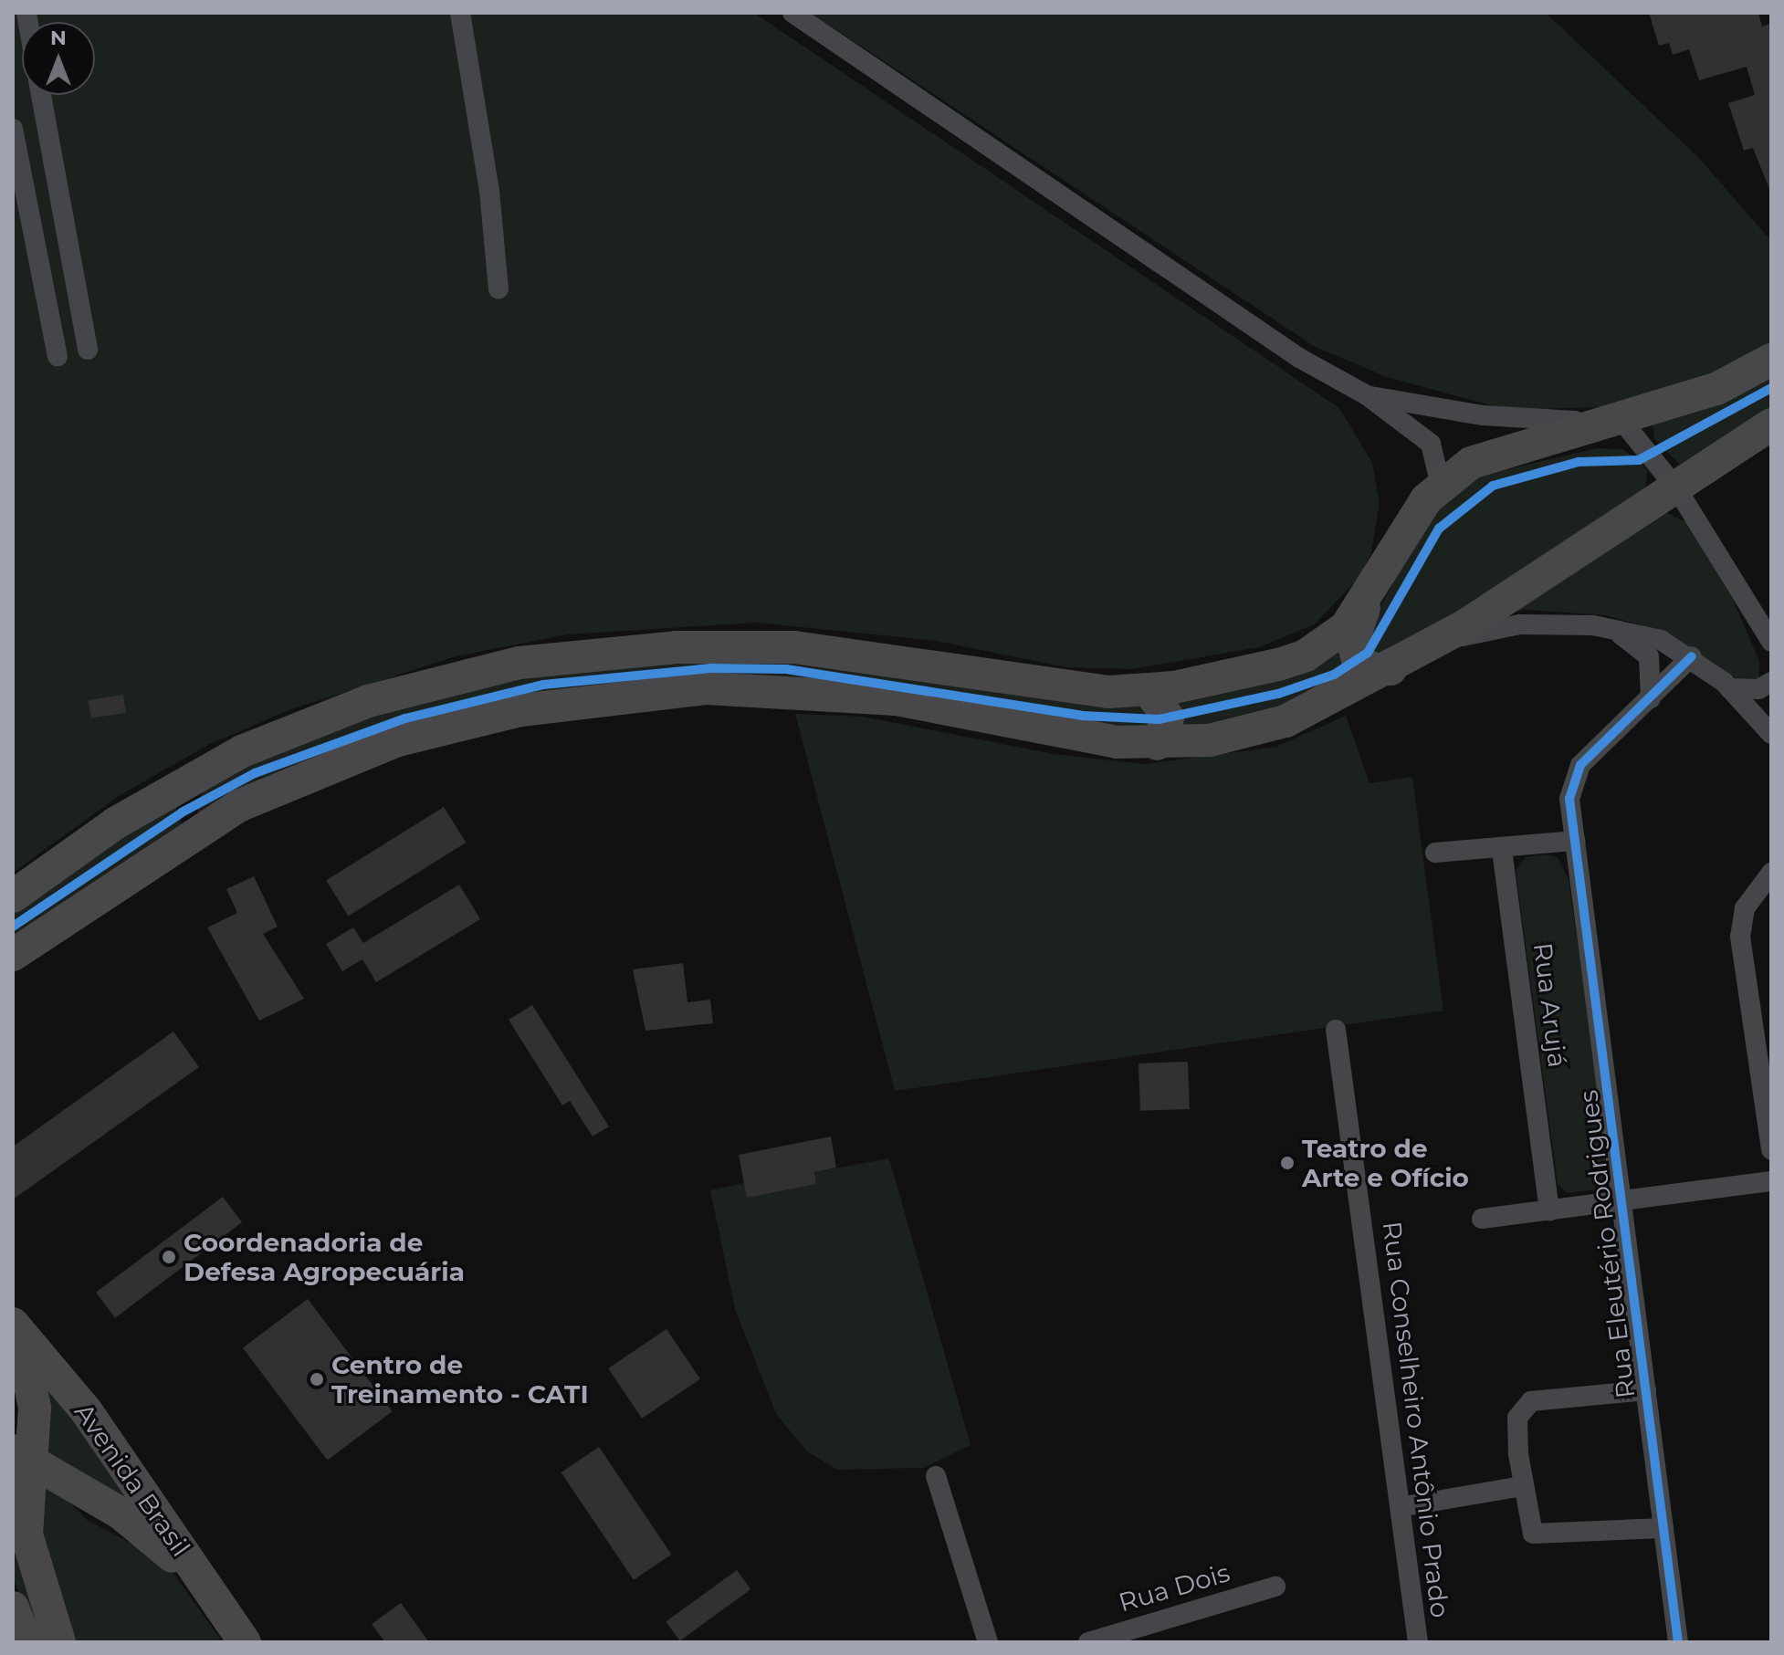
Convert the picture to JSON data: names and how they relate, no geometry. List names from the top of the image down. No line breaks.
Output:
{"streets":{"main road":["Avenida Brasil"],"street":["Rua Arujá","Rua Eleutério Rodrigues","Rua Conselheiro Antônio Prado","Rua Dois"]},"places":["Teatro de Arte e Ofício","Coordenadoria de Defesa Agropecuária","Centro de Treinamento - CATI"],"north":"top"}
